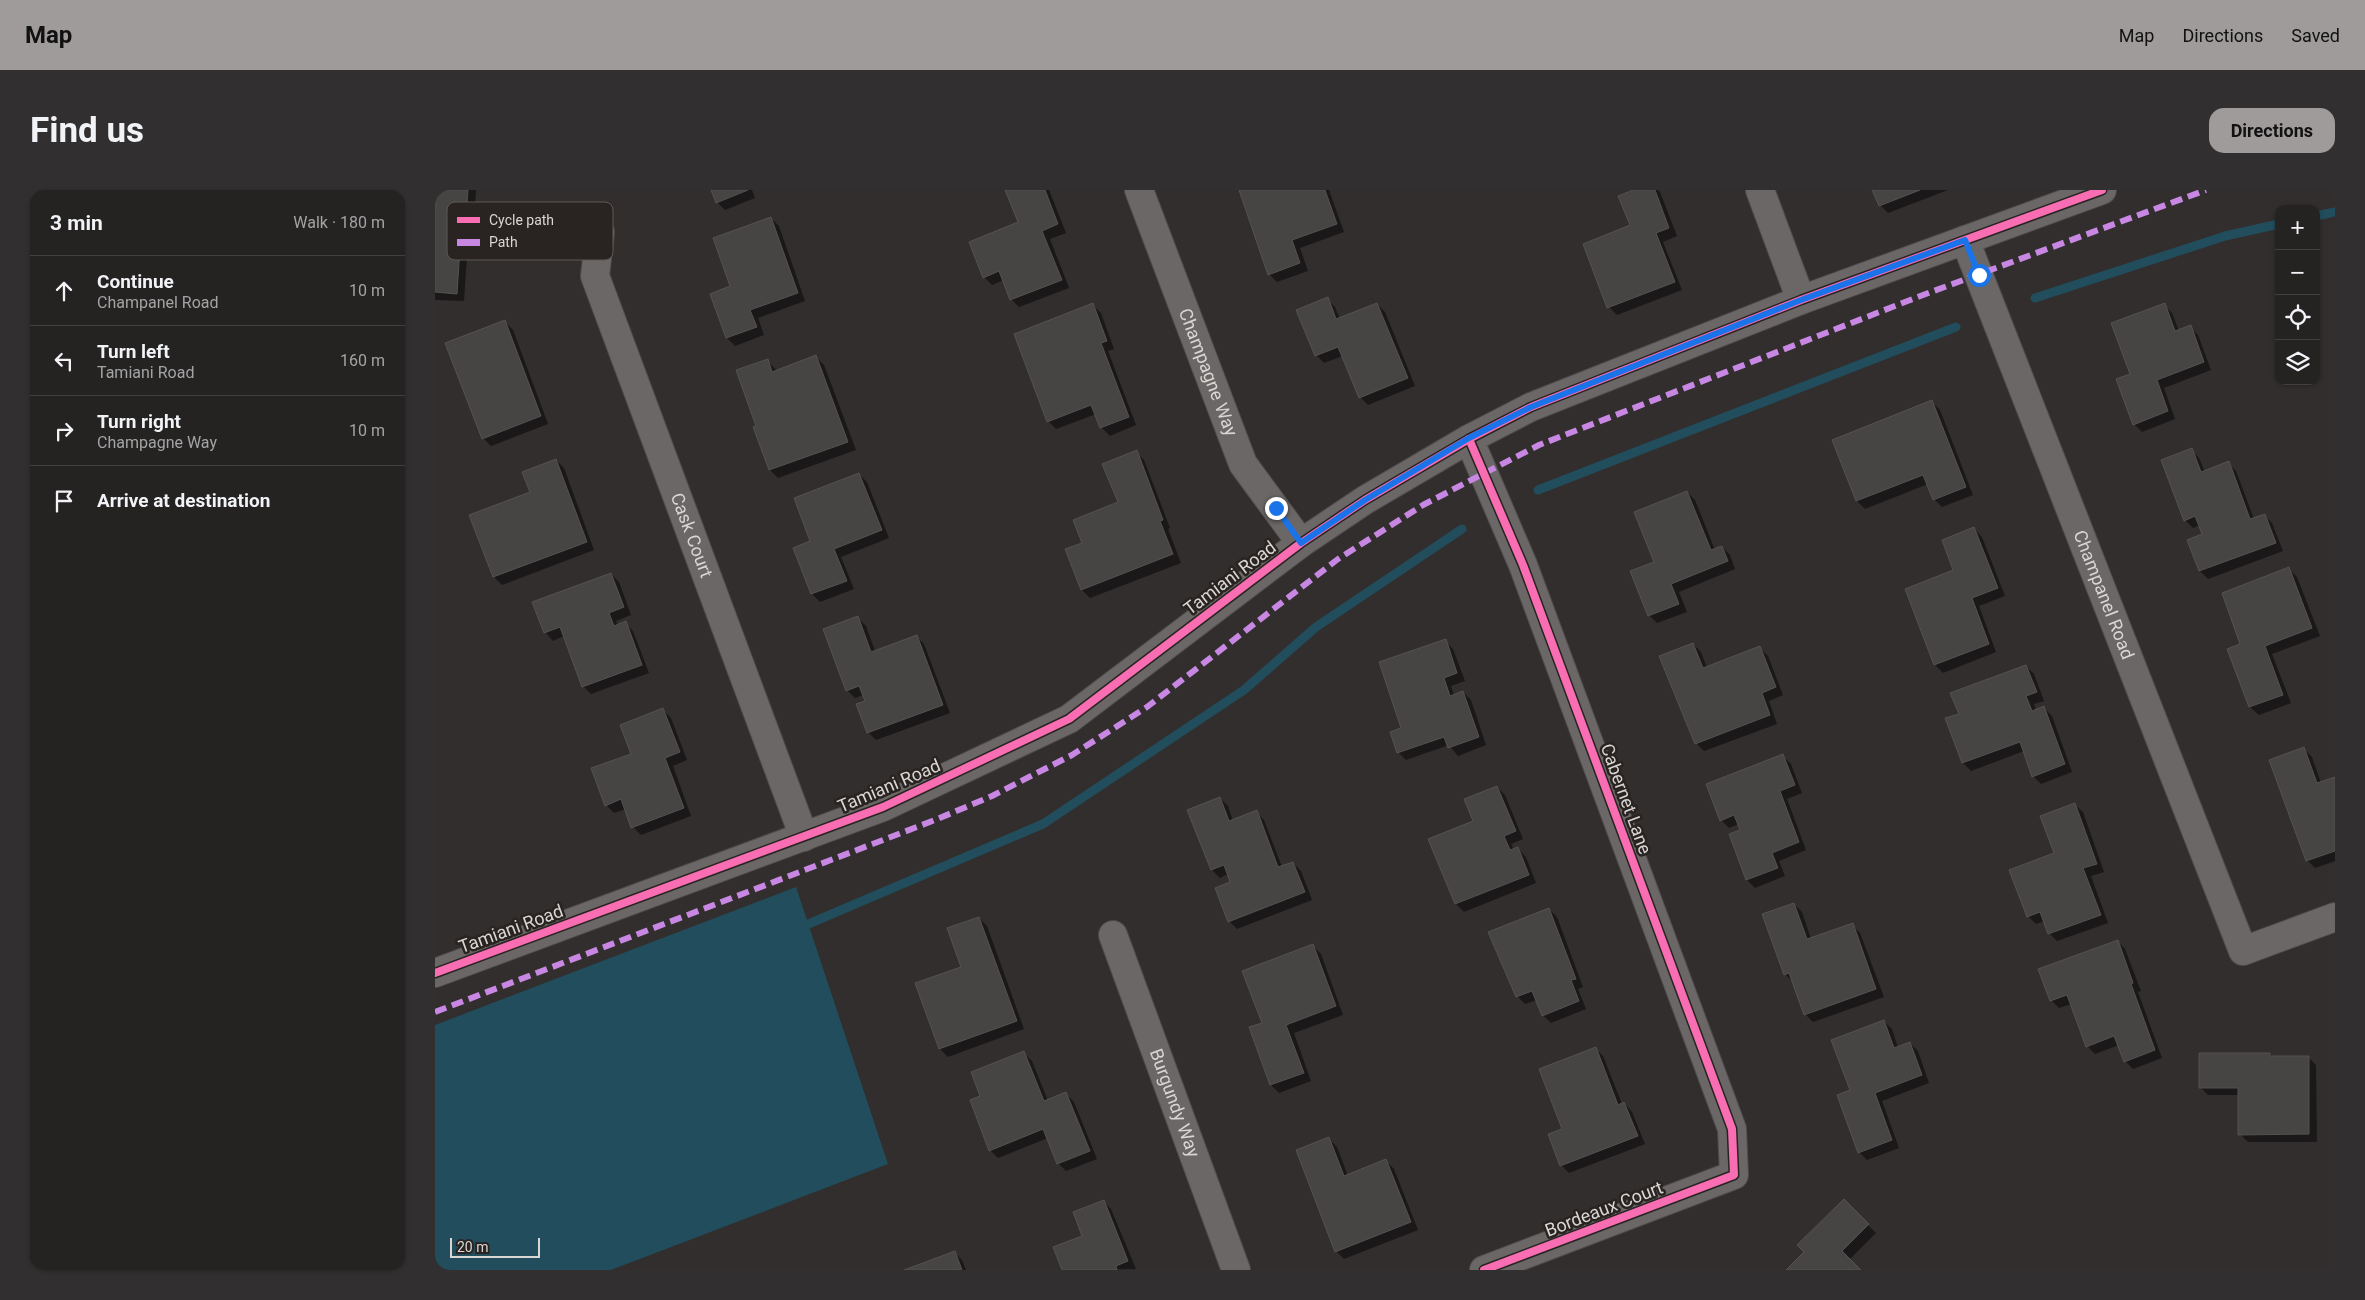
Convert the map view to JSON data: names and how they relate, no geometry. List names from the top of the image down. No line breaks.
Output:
{"streets":{"street":["Champagne Way","Cask Court","Tamiani Road","Champanel Road","Cabernet Lane","Burgundy Way","Bordeaux Court"]},"crossings":[["Champagne Way","Tamiani Road"],["Cask Court","Tamiani Road"],["Tamiani Road","Champanel Road"],["Tamiani Road","Cabernet Lane"],["Cabernet Lane","Bordeaux Court"]],"legend":["Cycle path","Path"],"scale_bar":"20 m","page":{"header":"Map","nav":["Map","Directions","Saved"],"buttons":"Directions","title":"Find us","heading":["3 min","Walk · 180 m"],"map_buttons":["+","−"],"list":[["Continue","Champanel Road","10 m"],["Turn left","Tamiani Road","160 m"],["Turn right","Champagne Way","10 m"],"Arrive at destination"],"scale":"20 m"}}
